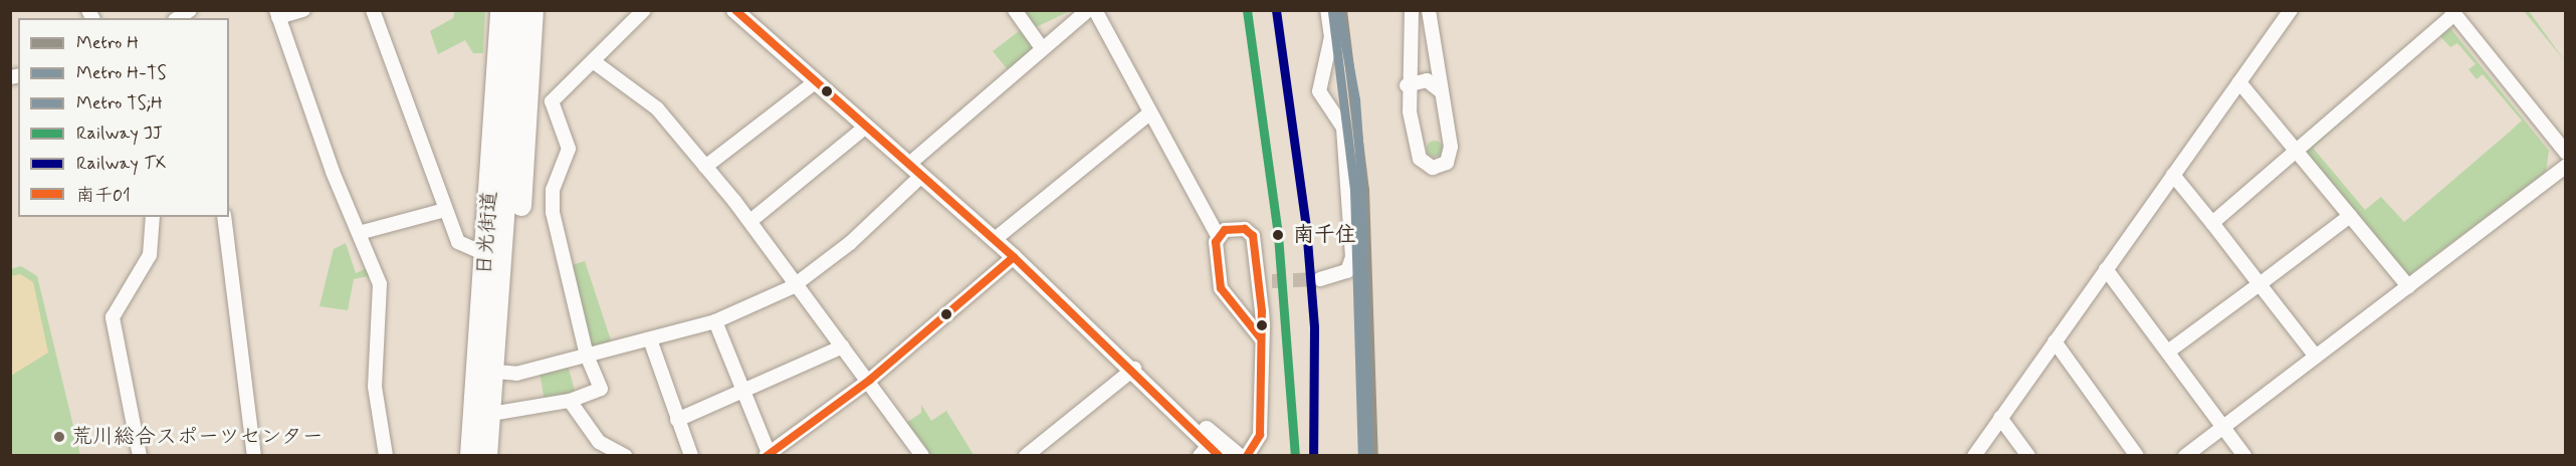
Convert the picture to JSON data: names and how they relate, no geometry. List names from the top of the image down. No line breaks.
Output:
{"streets":{"highway":["日光街道"]},"places":["南千住","荒川総合スポーツセンター"],"lines":["metro line H","rail line JJ","rail line TX","transit line 南千01","metro line H-TS","metro line TS;H"],"legend":["Metro H","Metro H-TS","Metro TS;H","Railway JJ","Railway TX","南千01"]}
